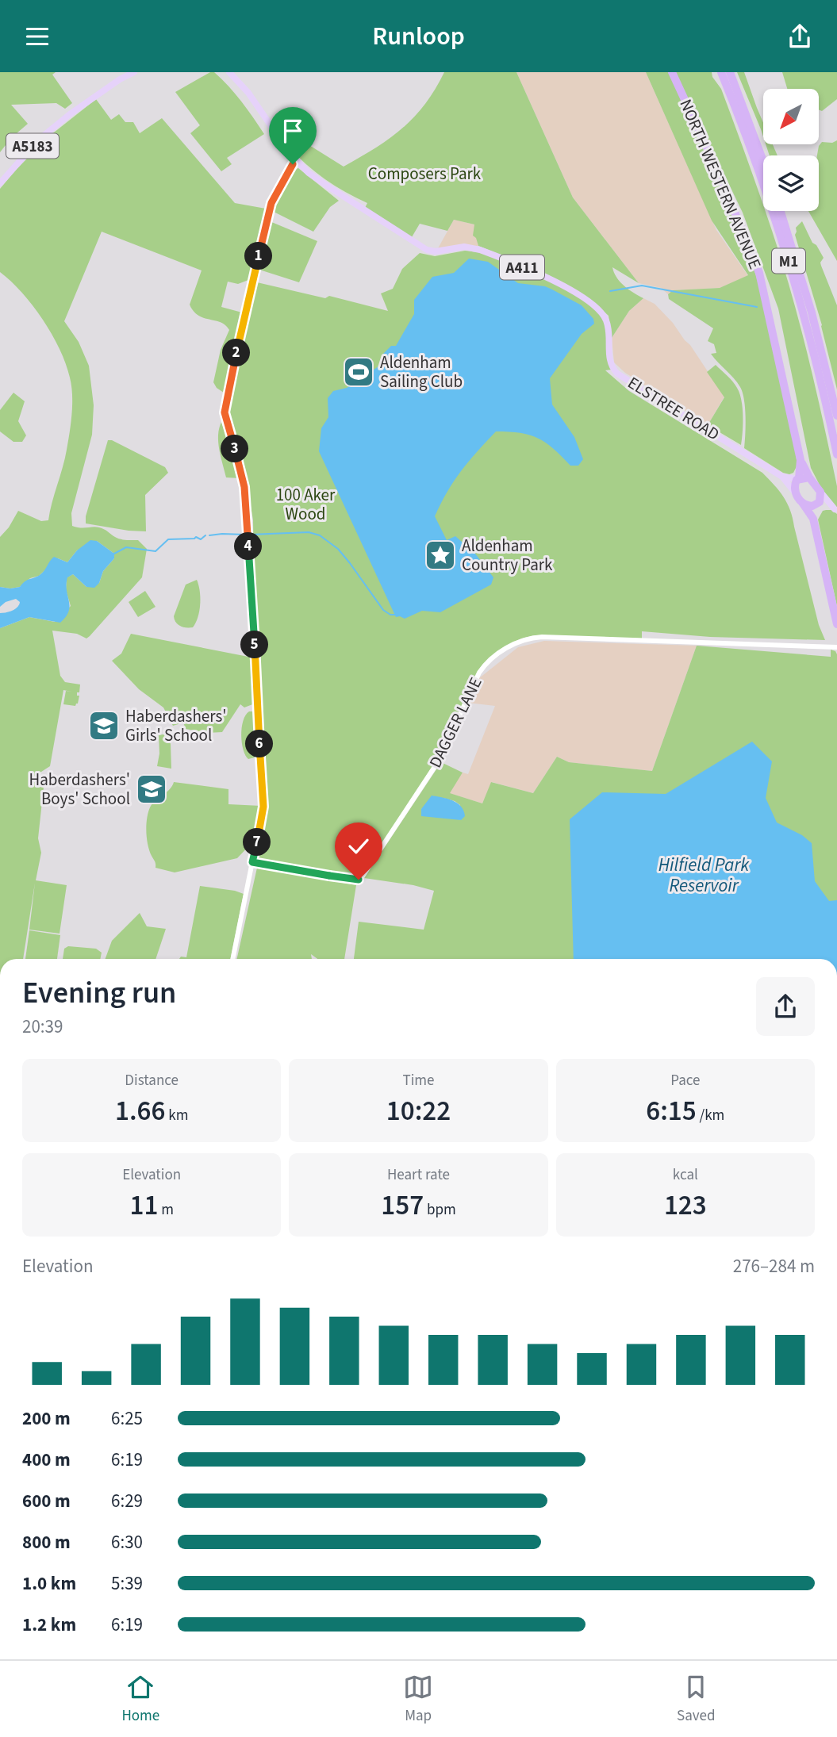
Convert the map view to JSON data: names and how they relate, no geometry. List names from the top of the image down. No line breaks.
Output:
{"streets":{"highway":["NORTH WESTERN AVENUE","M1"],"main road":["A5183","A411","ELSTREE ROAD"],"street":["DAGGER LANE"]},"crossings":[["NORTH WESTERN AVENUE","ELSTREE ROAD"],["A411","ELSTREE ROAD"]],"water":["Hilfield Park Reservoir"],"parks":["Composers Park","100 Aker Wood"],"places":{"sports":["Aldenham Sailing Club"],"place":["Aldenham Country Park"],"school or university":["Haberdashers' Girls' School","Haberdashers' Boys' School"]},"north":"bottom left","page":{"header":"Runloop","pins":["1","2","3","4","5","6","7"],"heading":["Evening run","20:39"],"stats":[["Distance","1.66 km"],["Time","10:22"],["Pace","6:15 /km"],["Elevation","11 m"],["Heart rate","157 bpm"],["kcal","123"]],"chart":["Elevation","276–284 m"],"list":[{"name":"200 m","note":"6:25"},{"name":"400 m","note":"6:19"},{"name":"600 m","note":"6:29"},{"name":"800 m","note":"6:30"},{"name":"1.0 km","note":"5:39"},{"name":"1.2 km","note":"6:19"}],"tabs":["Home","Map","Saved"]}}
